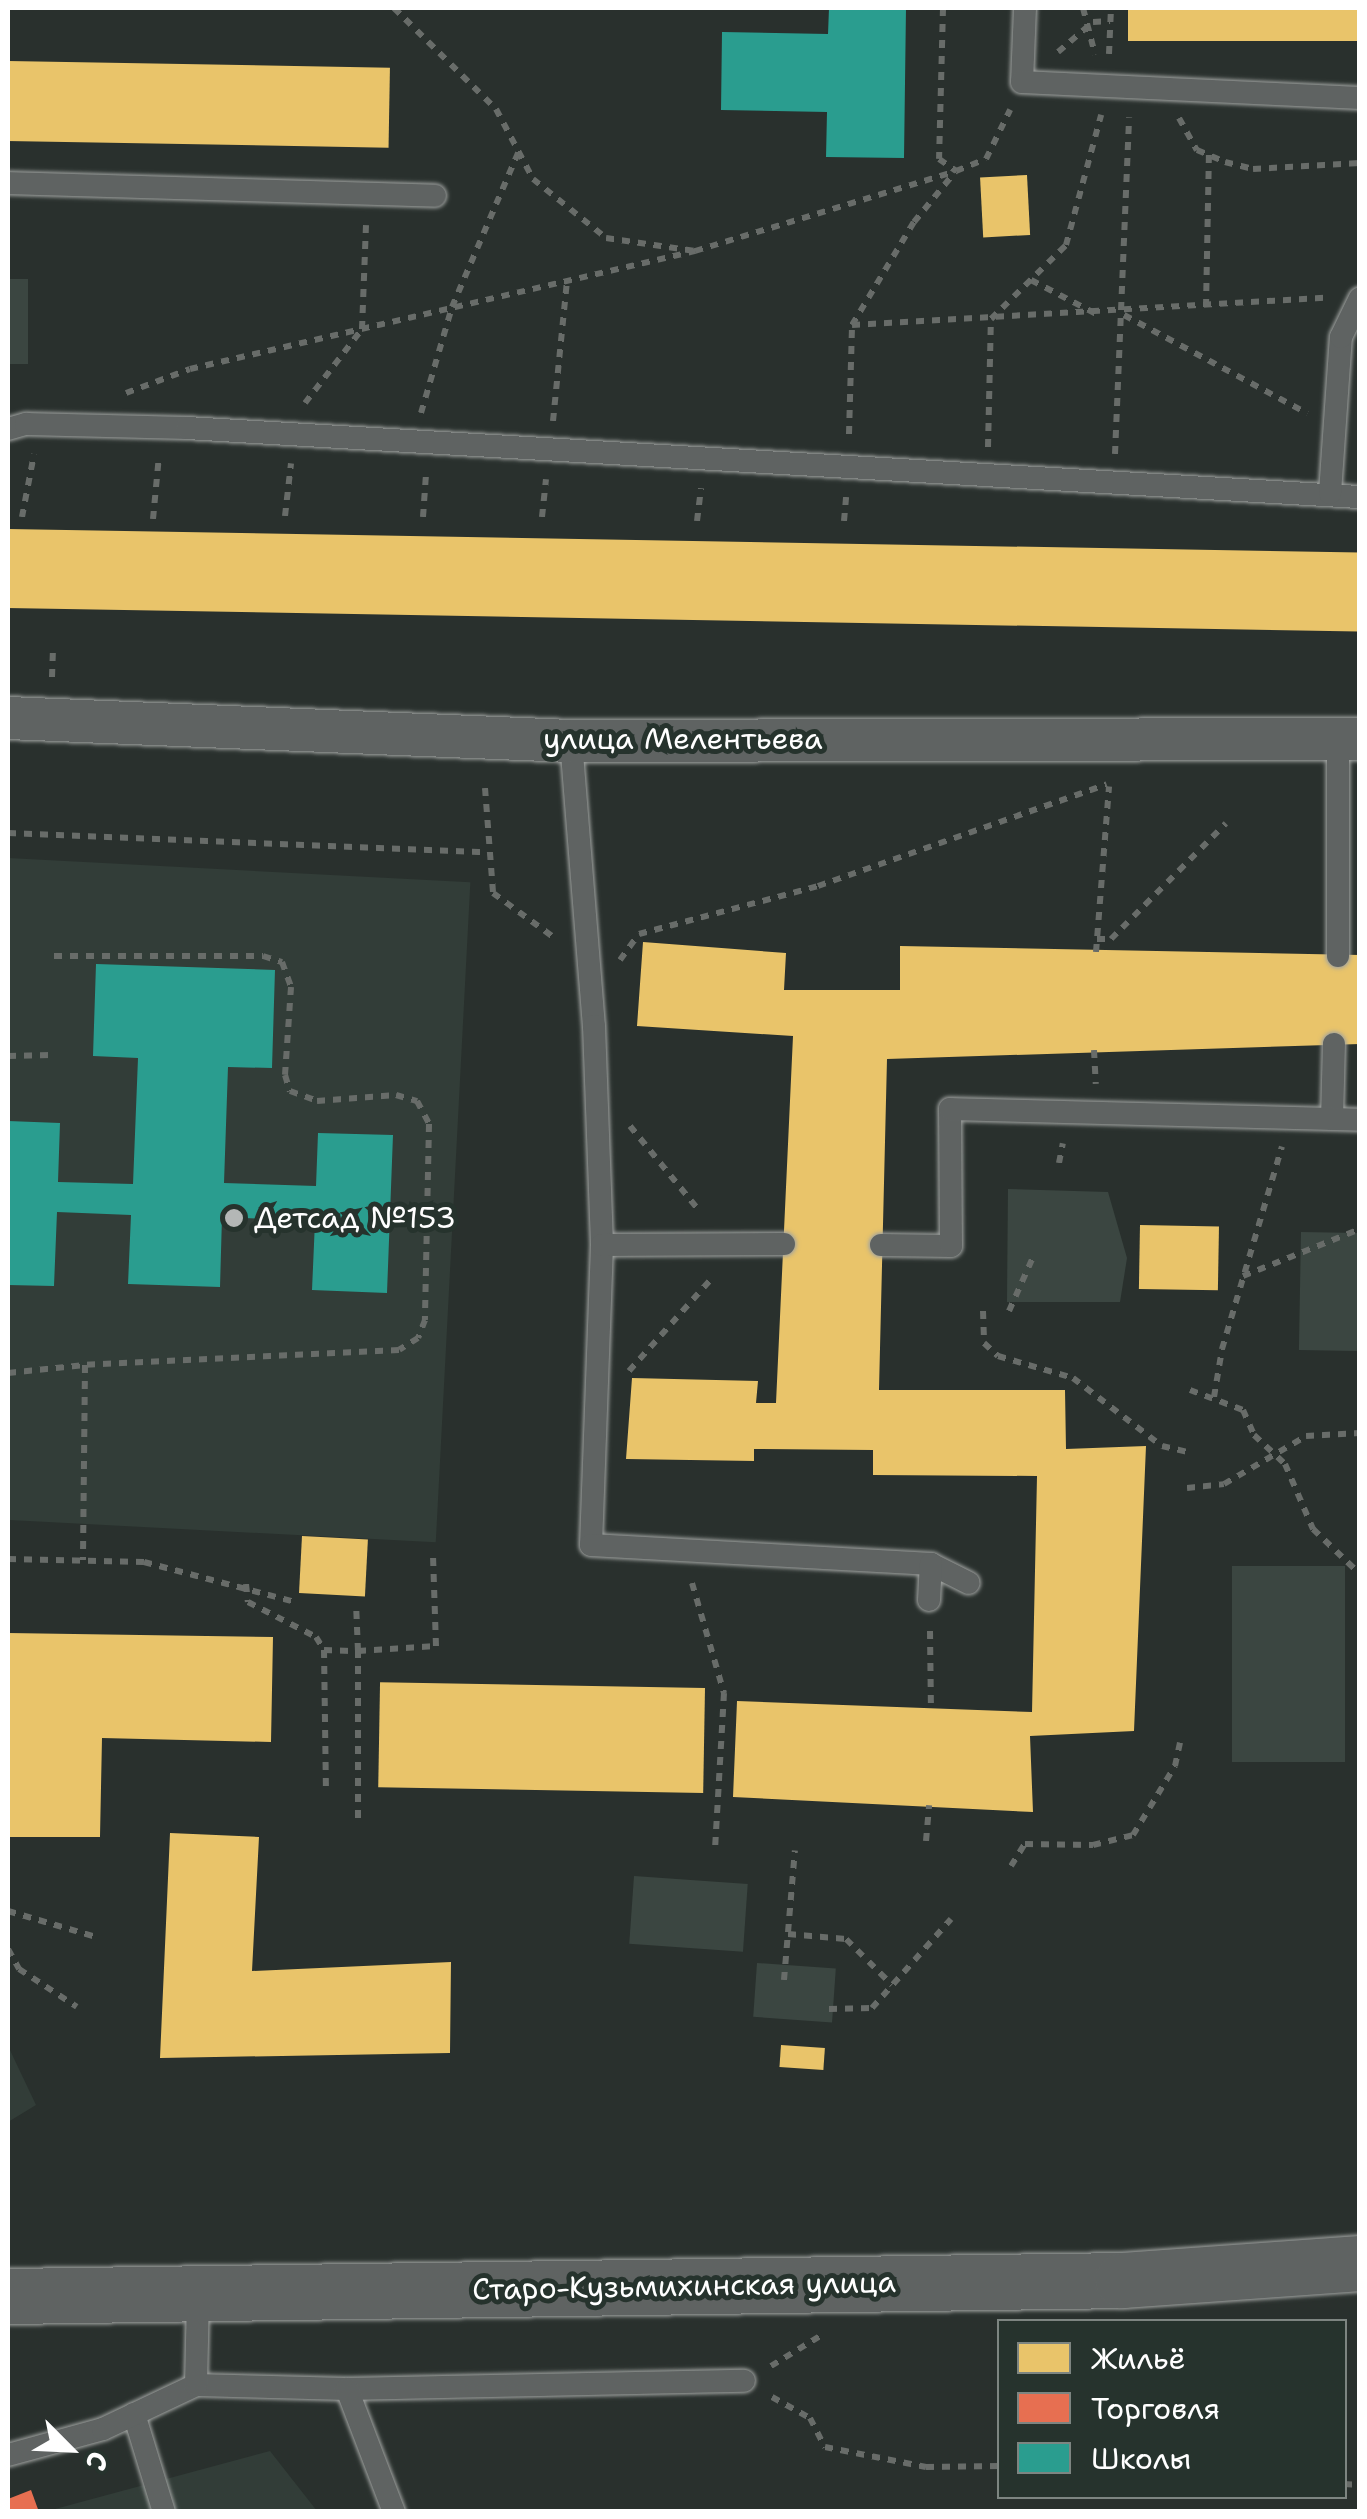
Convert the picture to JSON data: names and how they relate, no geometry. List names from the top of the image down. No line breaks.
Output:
{"streets":{"main road":["Старо-Кузьмихинская улица"],"street":["улица Мелентьева"]},"places":["Детсад №153"],"legend":["Жильё","Торговля","Школы"],"north":"bottom right"}
